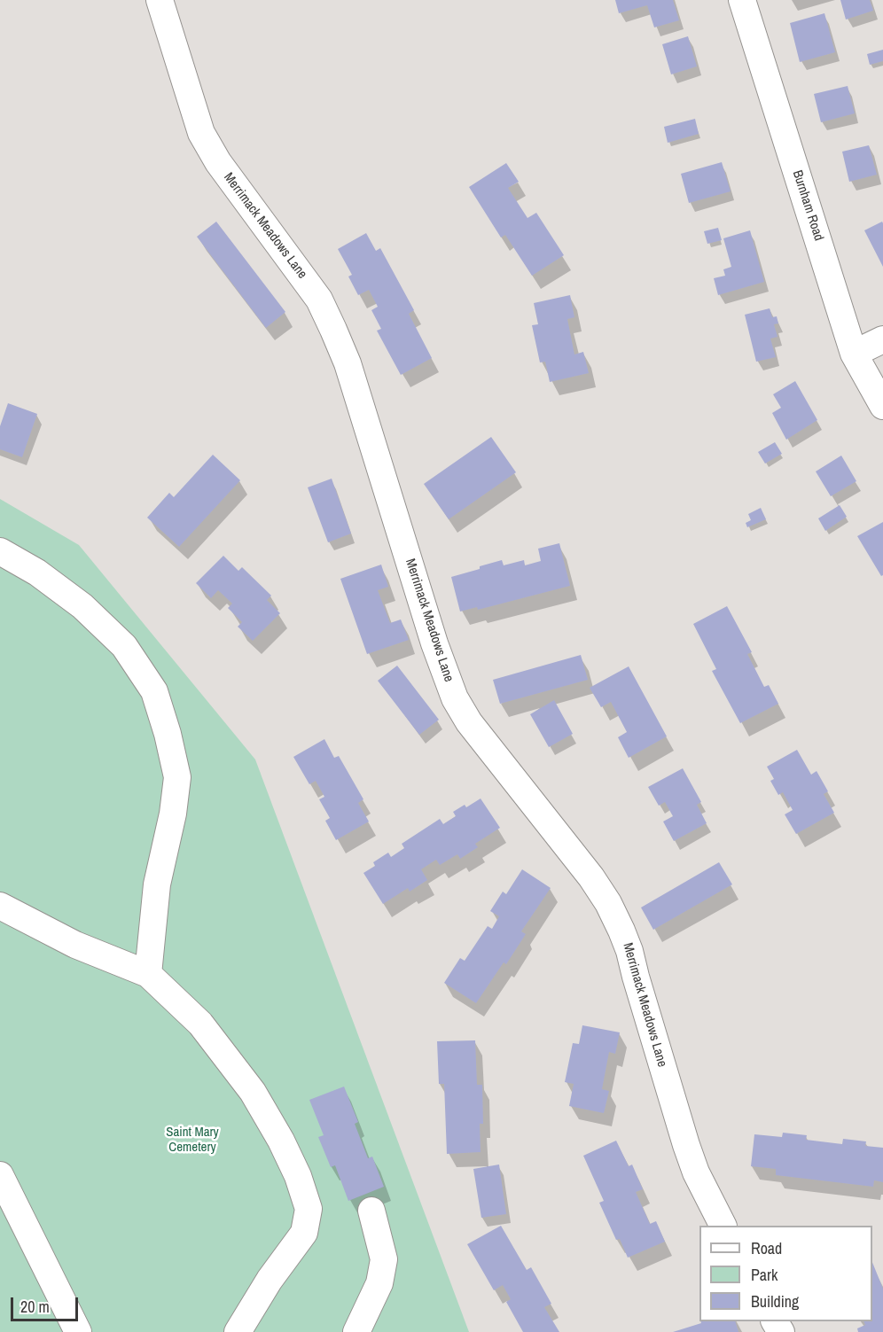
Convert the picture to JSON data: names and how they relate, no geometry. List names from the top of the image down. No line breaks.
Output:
{"streets":{"street":["Burnham Road","Merrimack Meadows Lane"]},"parks":["Saint Mary Cemetery"],"legend":["Road","Park","Building"],"scale_bar":"20 m"}
